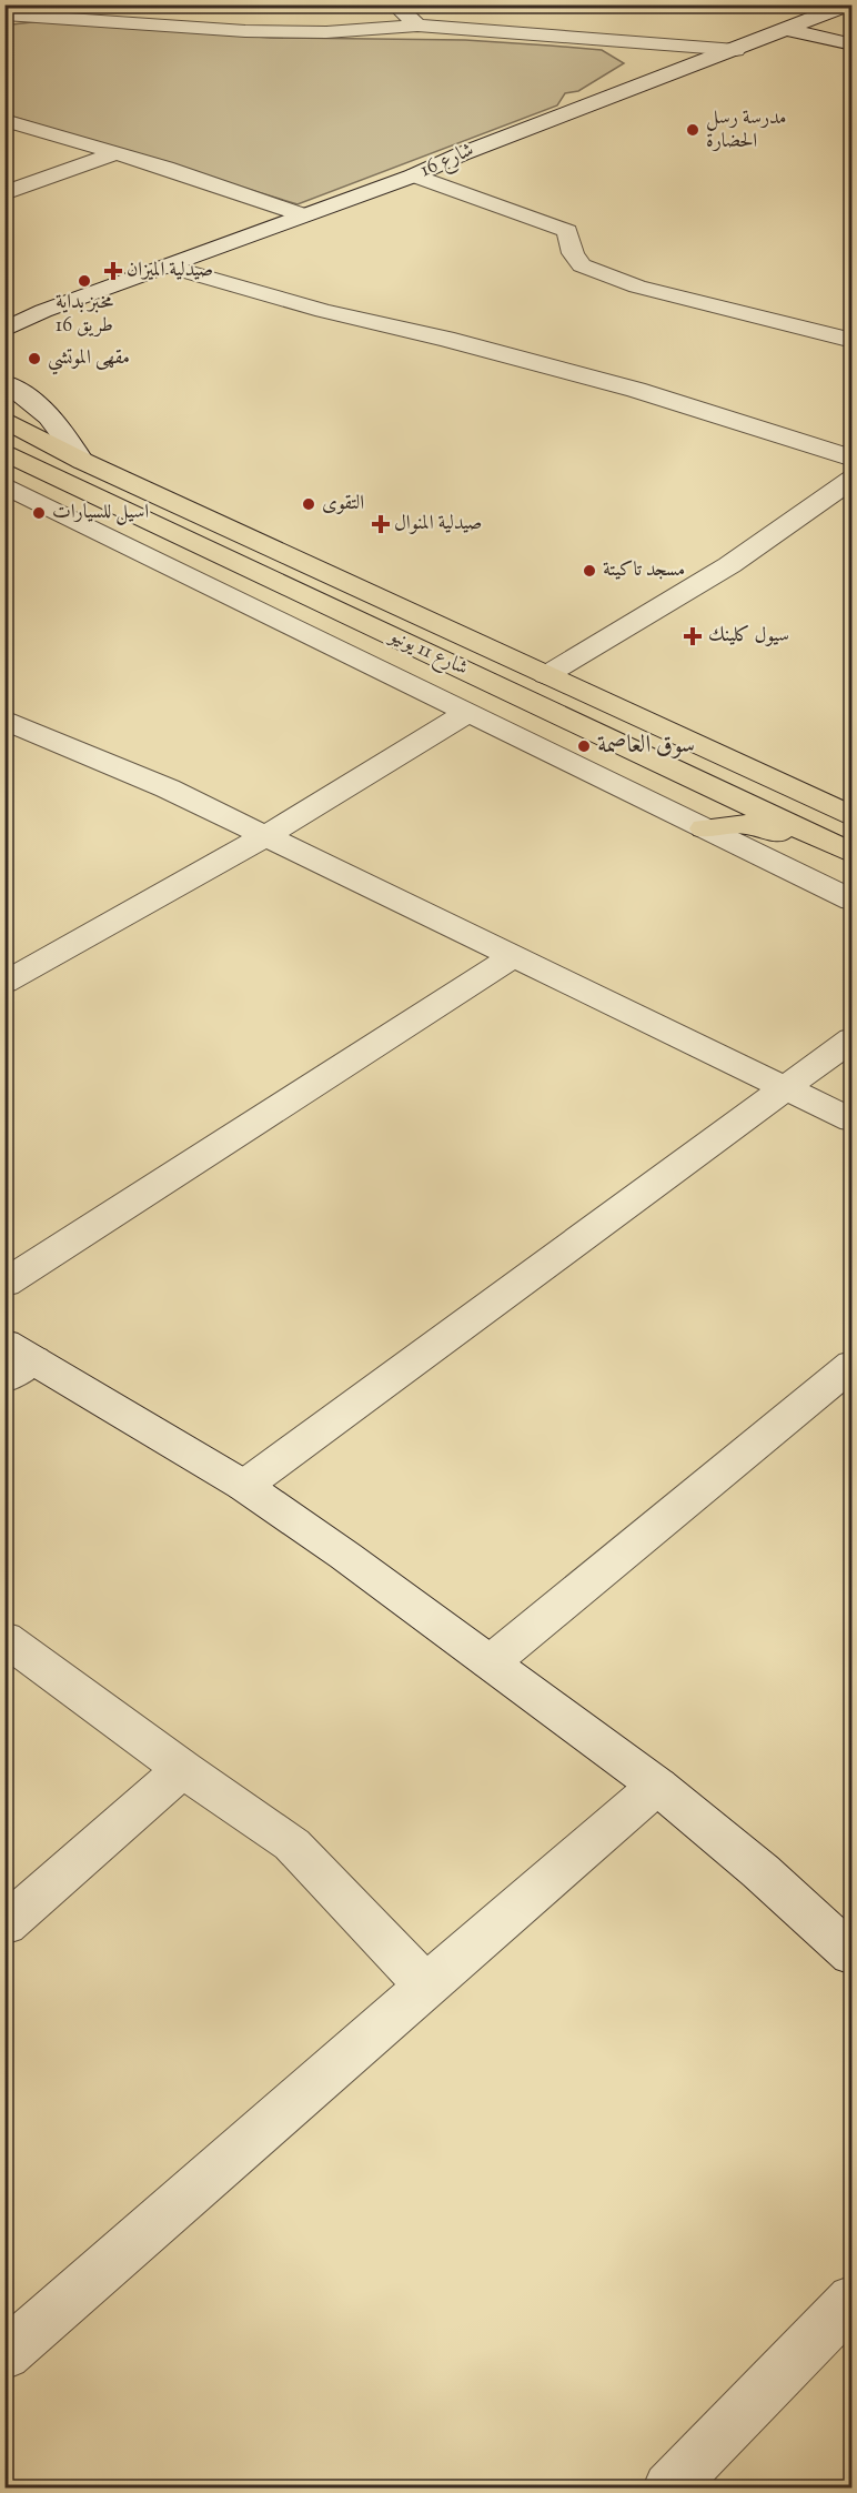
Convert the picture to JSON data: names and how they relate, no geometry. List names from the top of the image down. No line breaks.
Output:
{"streets":{"highway":["شارع 11 يونيو"],"street":["شارع 16"]},"places":{"other":["مدرسة رسل الحضارة","مخبز بداية طريق 16","مقهى الموتشي","التقوى","اسيل للسيارات","مسجد تاكيتة","سوق العاصمة"],"health":["صيدلية الميزان","صيدلية المنوال","سيول كلينك"]}}
